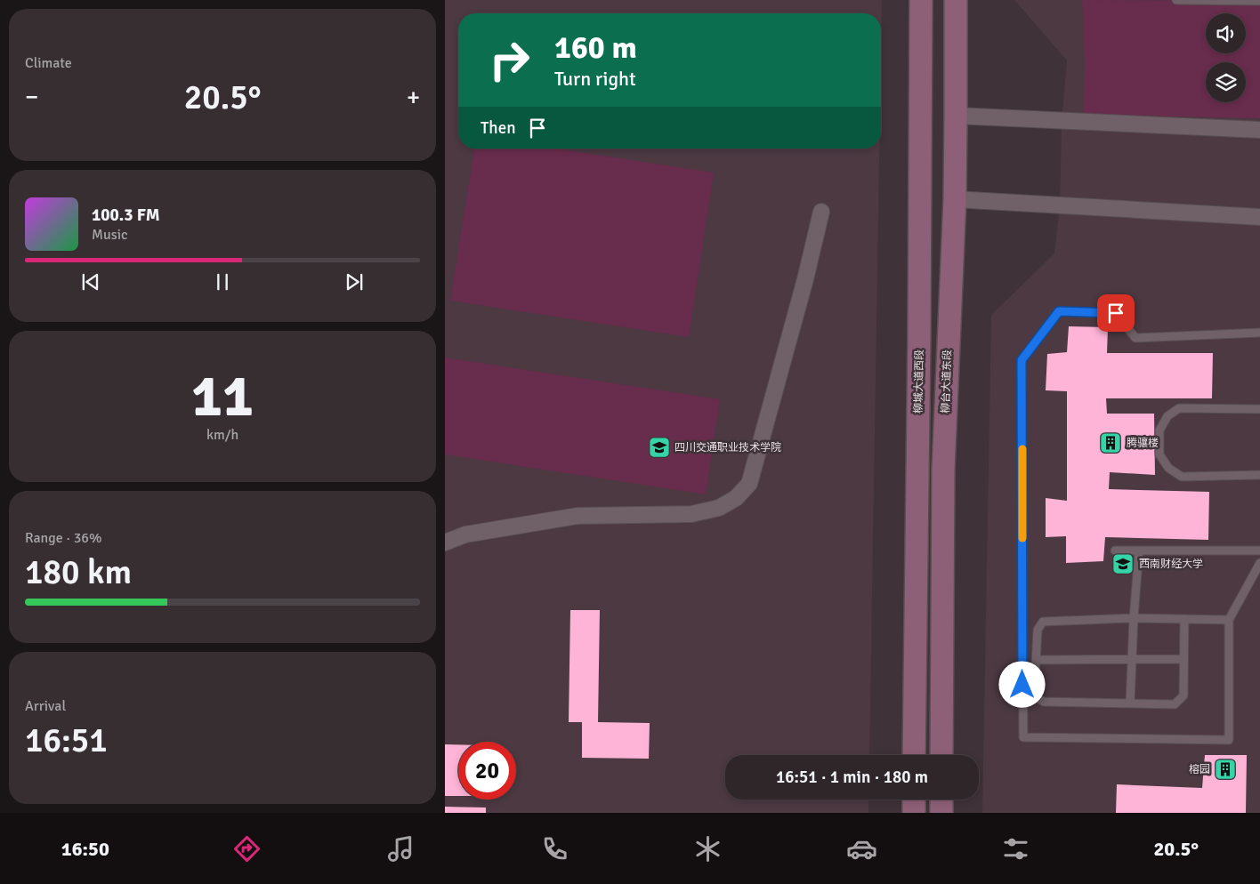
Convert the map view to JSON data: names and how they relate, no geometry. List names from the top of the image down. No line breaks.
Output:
{"streets":{"main road":["柳城大道西段","柳台大道东段"]},"places":{"building":["腾骧楼","榕园"],"school or university":["四川交通职业技术学院","西南财经大学"]},"page":{"tile":["Climate",["11","km/h"],["Range · 36%","180 km"],["Arrival","16:51"]],"turn":["160 m","Turn right"],"heat":["−","20.5°","+"],"then":"Then","song":["100.3 FM","Music"],"limit":"20","trip":"16:51 · 1 min · 180 m","tabs":["16:50","20.5°"]}}
